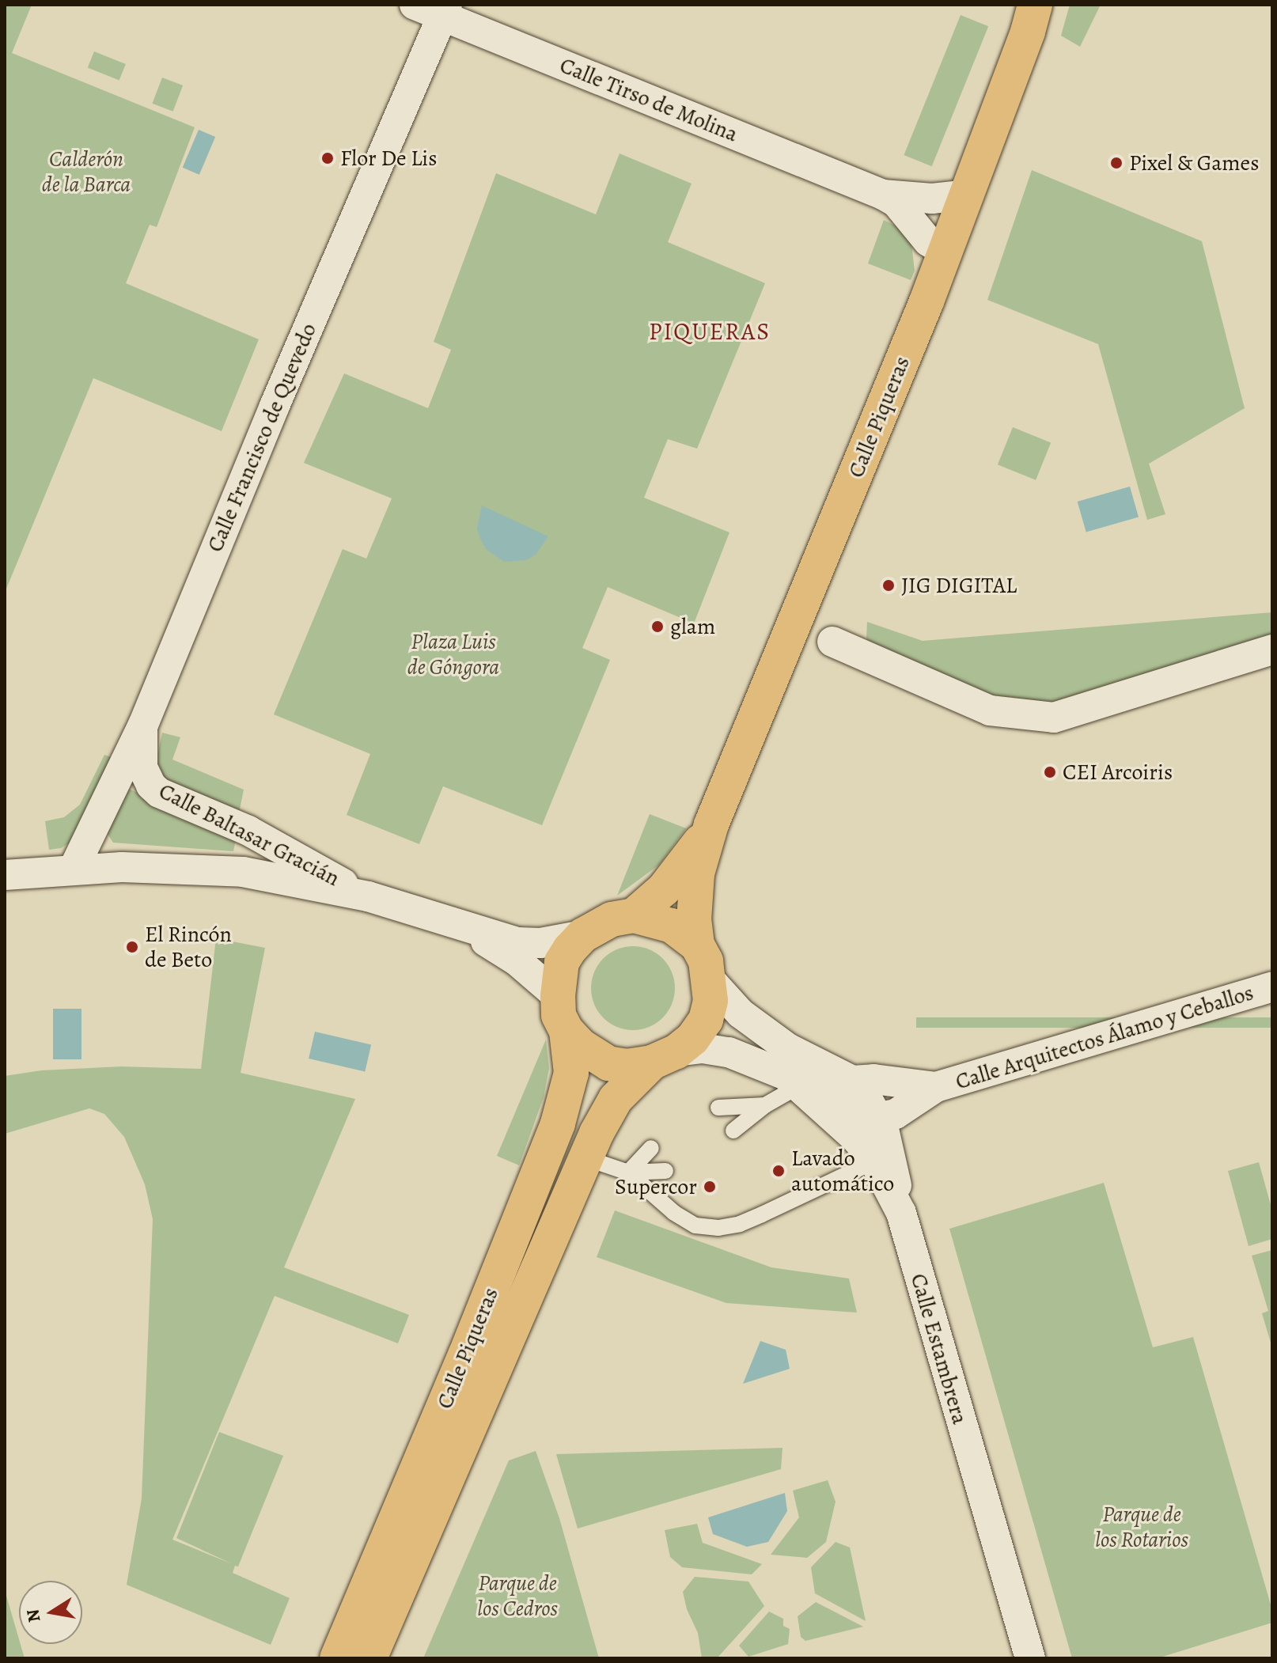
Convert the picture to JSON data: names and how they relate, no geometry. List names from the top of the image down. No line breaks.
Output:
{"streets":{"main road":["Calle Piqueras"],"street":["Calle Tirso de Molina","Calle Francisco de Quevedo","Calle Baltasar Gracián","Calle Arquitectos Álamo y Ceballos","Calle Estambrera"]},"crossings":[["Calle Tirso de Molina","Calle Piqueras"],["Calle Tirso de Molina","Calle Francisco de Quevedo"],["Calle Piqueras","Calle Baltasar Gracián"],["Calle Piqueras","Calle Arquitectos Álamo y Ceballos"],["Calle Francisco de Quevedo","Calle Baltasar Gracián"],["Calle Baltasar Gracián","Calle Arquitectos Álamo y Ceballos"],["Calle Arquitectos Álamo y Ceballos","Calle Estambrera"]],"districts":["PIQUERAS"],"parks":["Calderón de la Barca","Plaza Luis de Góngora","Parque de los Rotarios","Parque de los Cedros"],"places":["Flor De Lis","Pixel & Games","JIG DIGITAL","glam","CEI Arcoiris","El Rincón de Beto","Lavado automático","Supercor"],"north":"left"}
